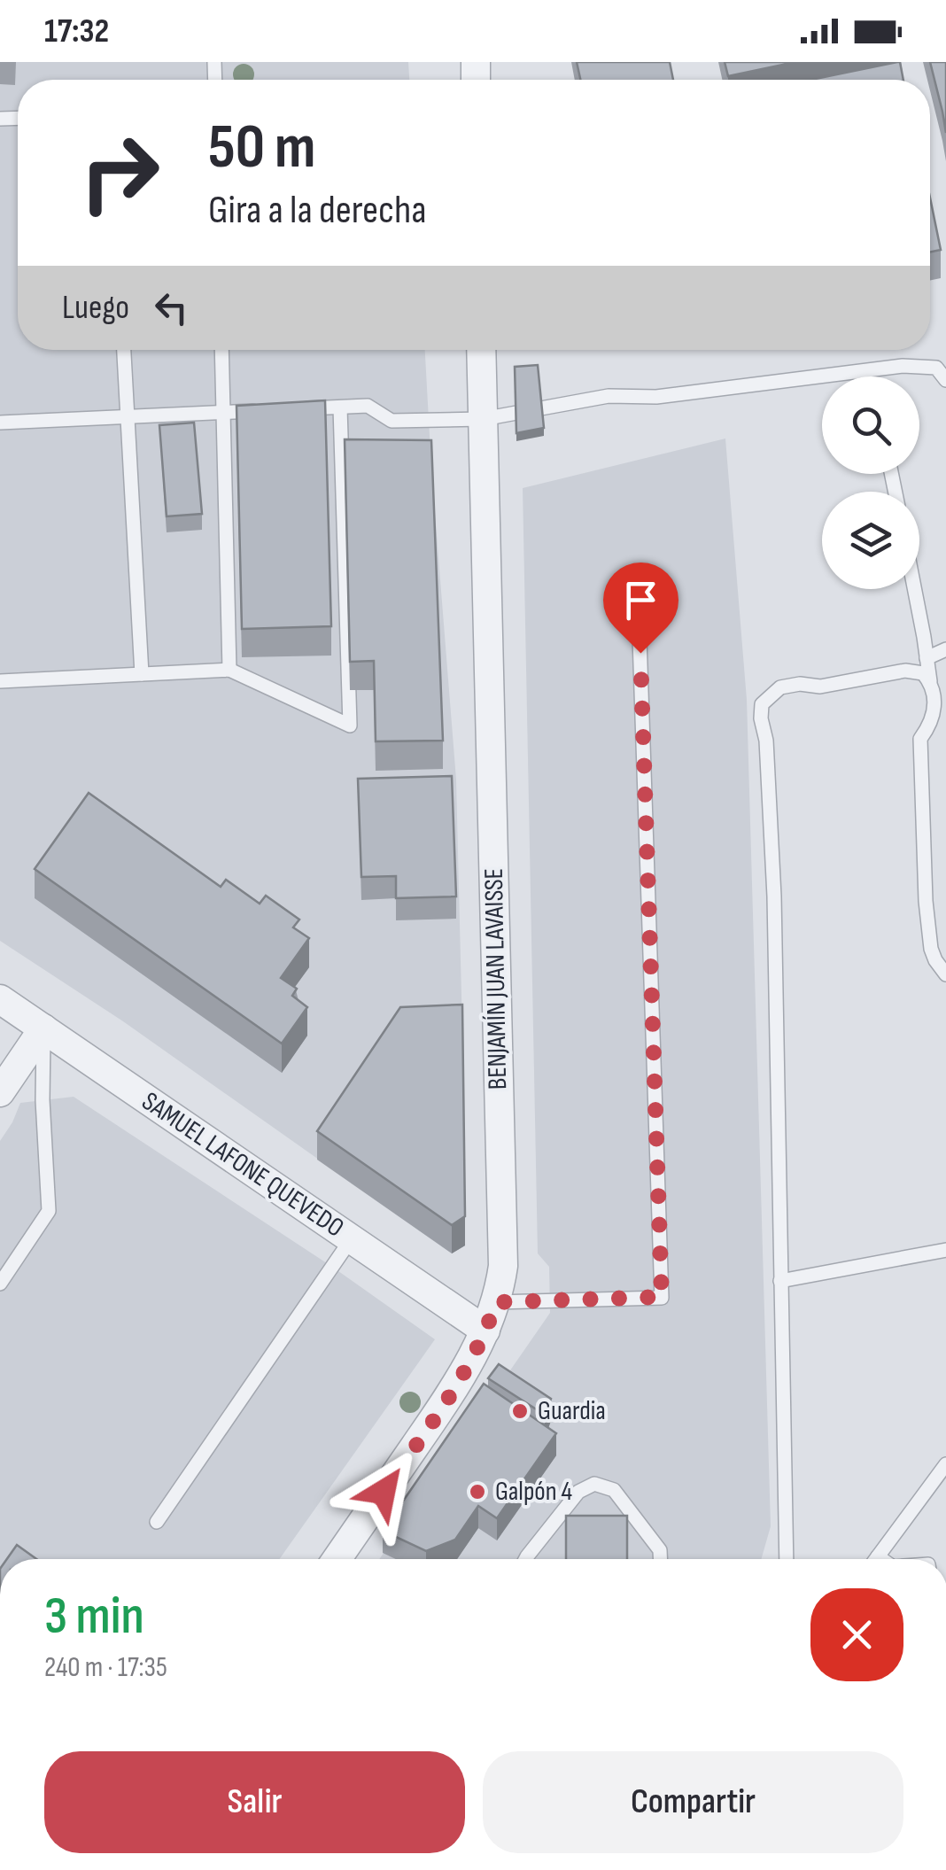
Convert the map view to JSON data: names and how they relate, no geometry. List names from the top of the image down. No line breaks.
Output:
{"streets":{"street":["BENJAMÍN JUAN LAVAISSE","SAMUEL LAFONE QUEVEDO"]},"crossings":[["BENJAMÍN JUAN LAVAISSE","SAMUEL LAFONE QUEVEDO"]],"places":["Guardia","Galpón 4"],"page":{"status":"17:32","turn":["50 m","Gira a la derecha"],"then":"Luego","heading":["3 min","240 m · 17:35"],"buttons":["Salir","Compartir"]}}
